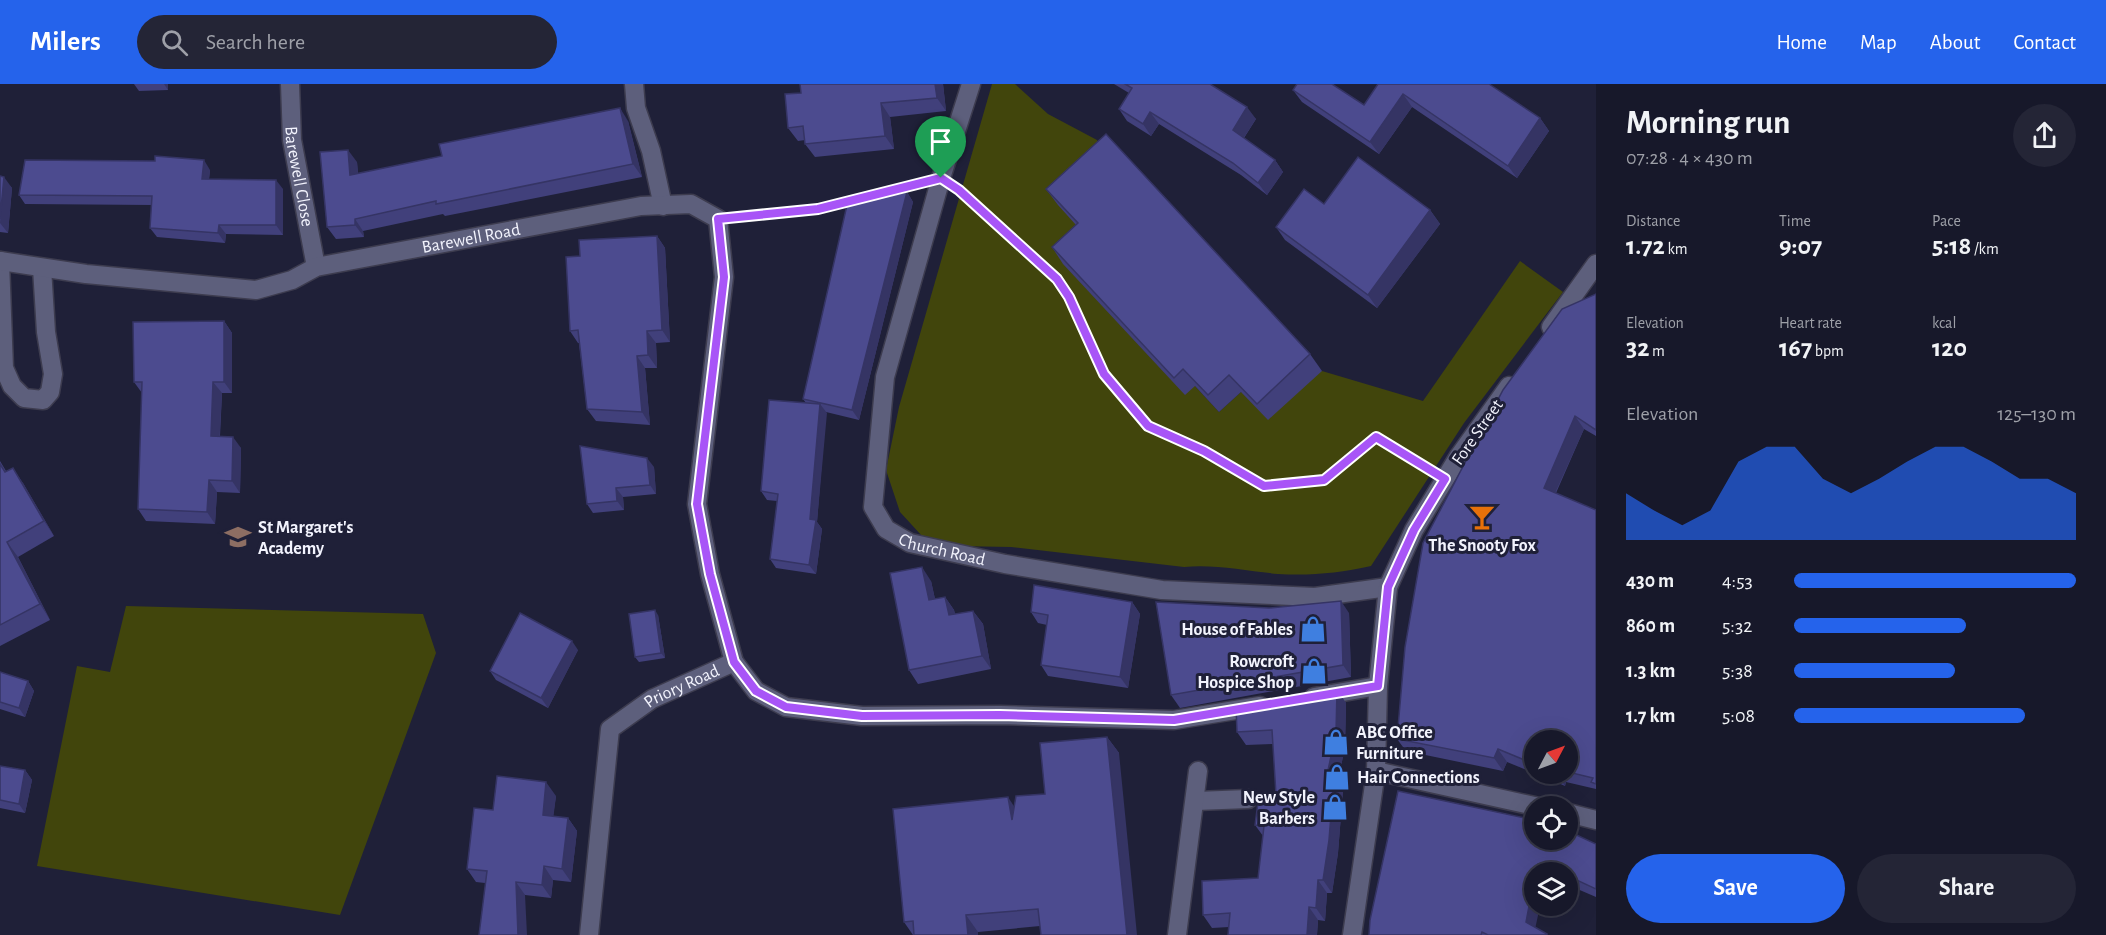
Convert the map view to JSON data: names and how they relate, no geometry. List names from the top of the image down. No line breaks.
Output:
{"streets":{"street":["Barewell Close","Barewell Road","Fore Street","Church Road","Priory Road"]},"crossings":[["Barewell Close","Barewell Road"],["Fore Street","Church Road"],["Fore Street","Priory Road"]],"places":{"bar":["The Snooty Fox"],"school or university":["St Margaret's Academy"],"shop":["House of Fables","Rowcroft Hospice Shop","ABC Office Furniture","Hair Connections","New Style Barbers"]},"north":"top right","page":{"header":"Milers","search":"Search here","nav":["Home","Map","About","Contact"],"heading":["Morning run","07:28 · 4 × 430 m"],"stats":[["Distance","1.72 km"],["Time","9:07"],["Pace","5:18 /km"],["Elevation","32 m"],["Heart rate","167 bpm"],["kcal","120"]],"chart":["Elevation","125–130 m"],"list":[{"name":"430 m","note":"4:53"},{"name":"860 m","note":"5:32"},{"name":"1.3 km","note":"5:38"},{"name":"1.7 km","note":"5:08"}],"buttons":["Save","Share"]}}
